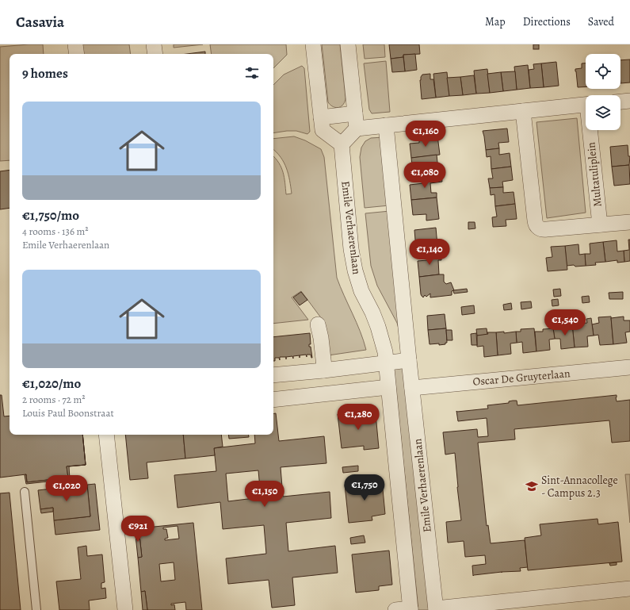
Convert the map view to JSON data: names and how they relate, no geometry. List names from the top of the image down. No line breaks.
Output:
{"streets":{"street":["Multatuliplein","Emile Verhaerenlaan","Oscar De Gruyterlaan"]},"crossings":[["Emile Verhaerenlaan","Oscar De Gruyterlaan"]],"places":{"school or university":["Sint-Annacollege - Campus 2.3"]},"page":{"header":"Casavia","nav":["Map","Directions","Saved"],"heading":"9 homes","list":[{"name":"€1,750/mo","note":"4 rooms · 136 m² · Emile Verhaerenlaan"},{"name":"€1,020/mo","note":"2 rooms · 72 m² · Louis Paul Boonstraat"}],"price":["€1,160","€1,080","€1,140","€1,540","€1,280","€1,750","€1,020","€1,150","€921"]}}
